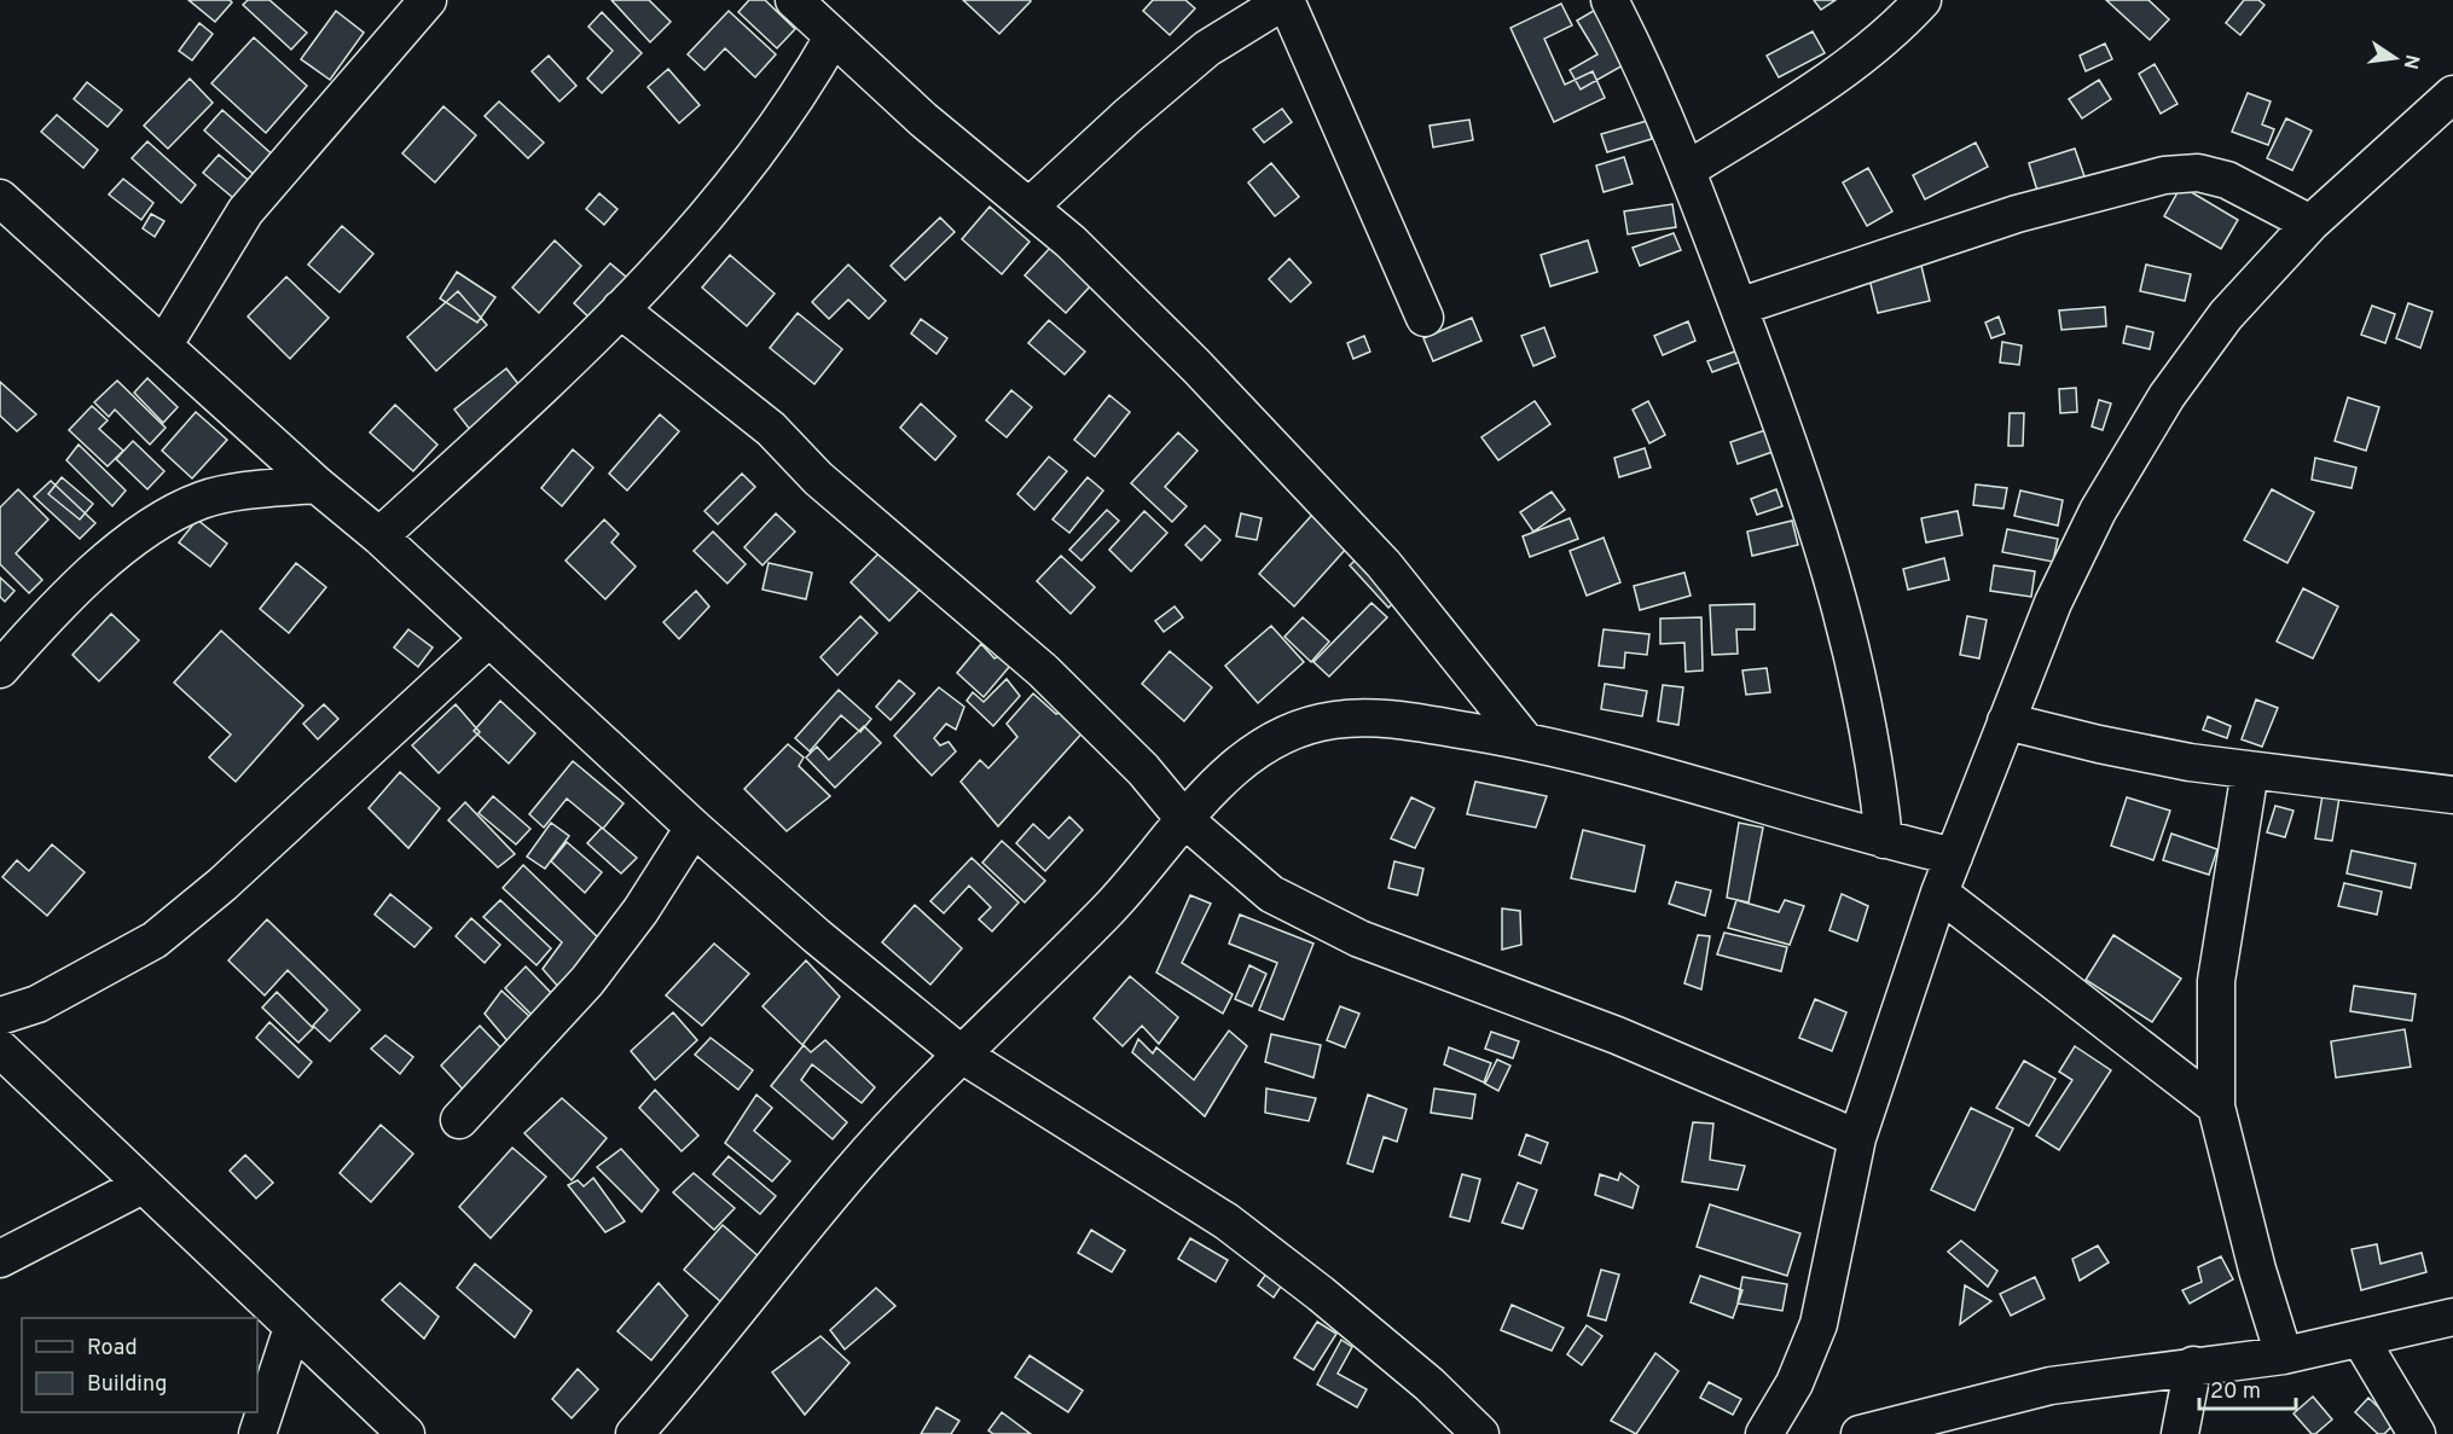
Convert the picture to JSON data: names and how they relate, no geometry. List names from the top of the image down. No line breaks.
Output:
{"legend":["Road","Building"],"scale_bar":"20 m","north":"right"}
